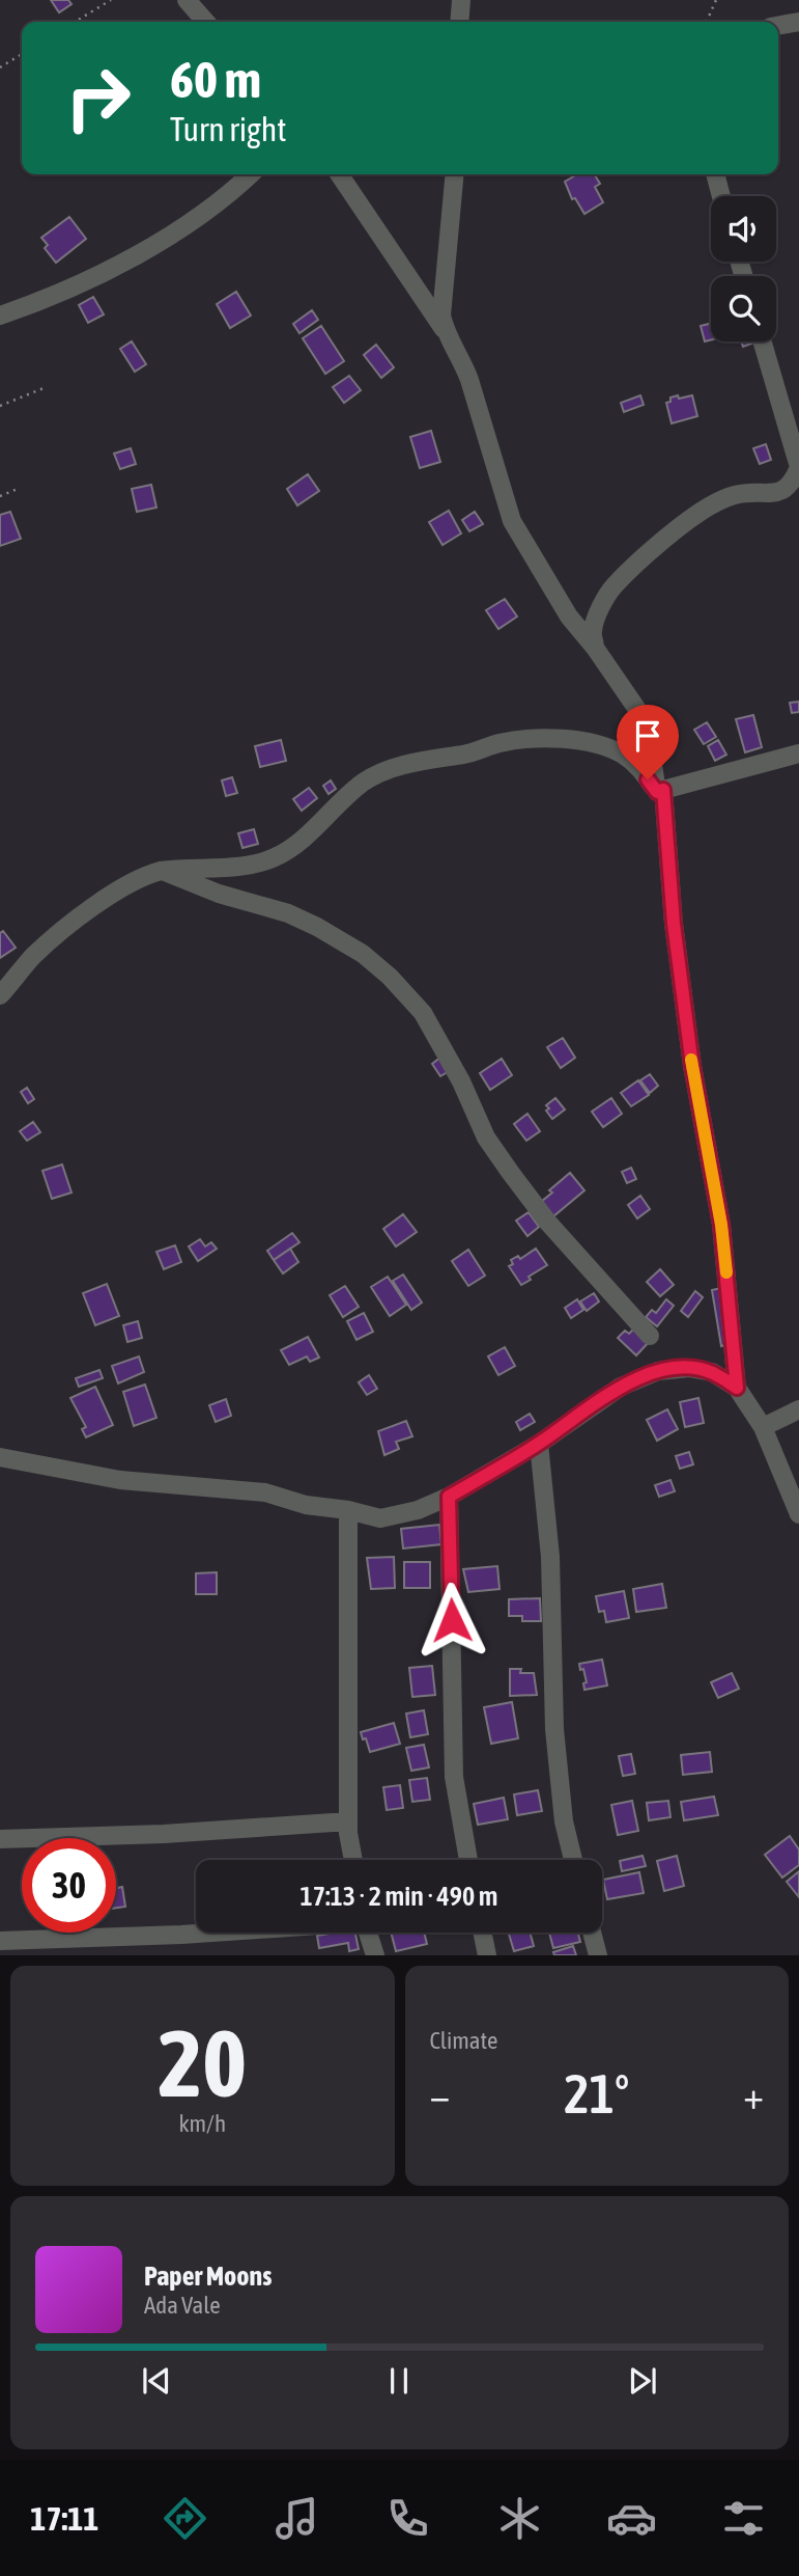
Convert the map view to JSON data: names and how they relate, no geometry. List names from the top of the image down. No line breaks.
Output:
{"page":{"turn":["60 m","Turn right"],"limit":"30","trip":"17:13 · 2 min · 490 m","tile":[["20","km/h"],"Climate"],"heat":["−","21°","+"],"song":["Paper Moons","Ada Vale"],"tabs":"17:11"}}
